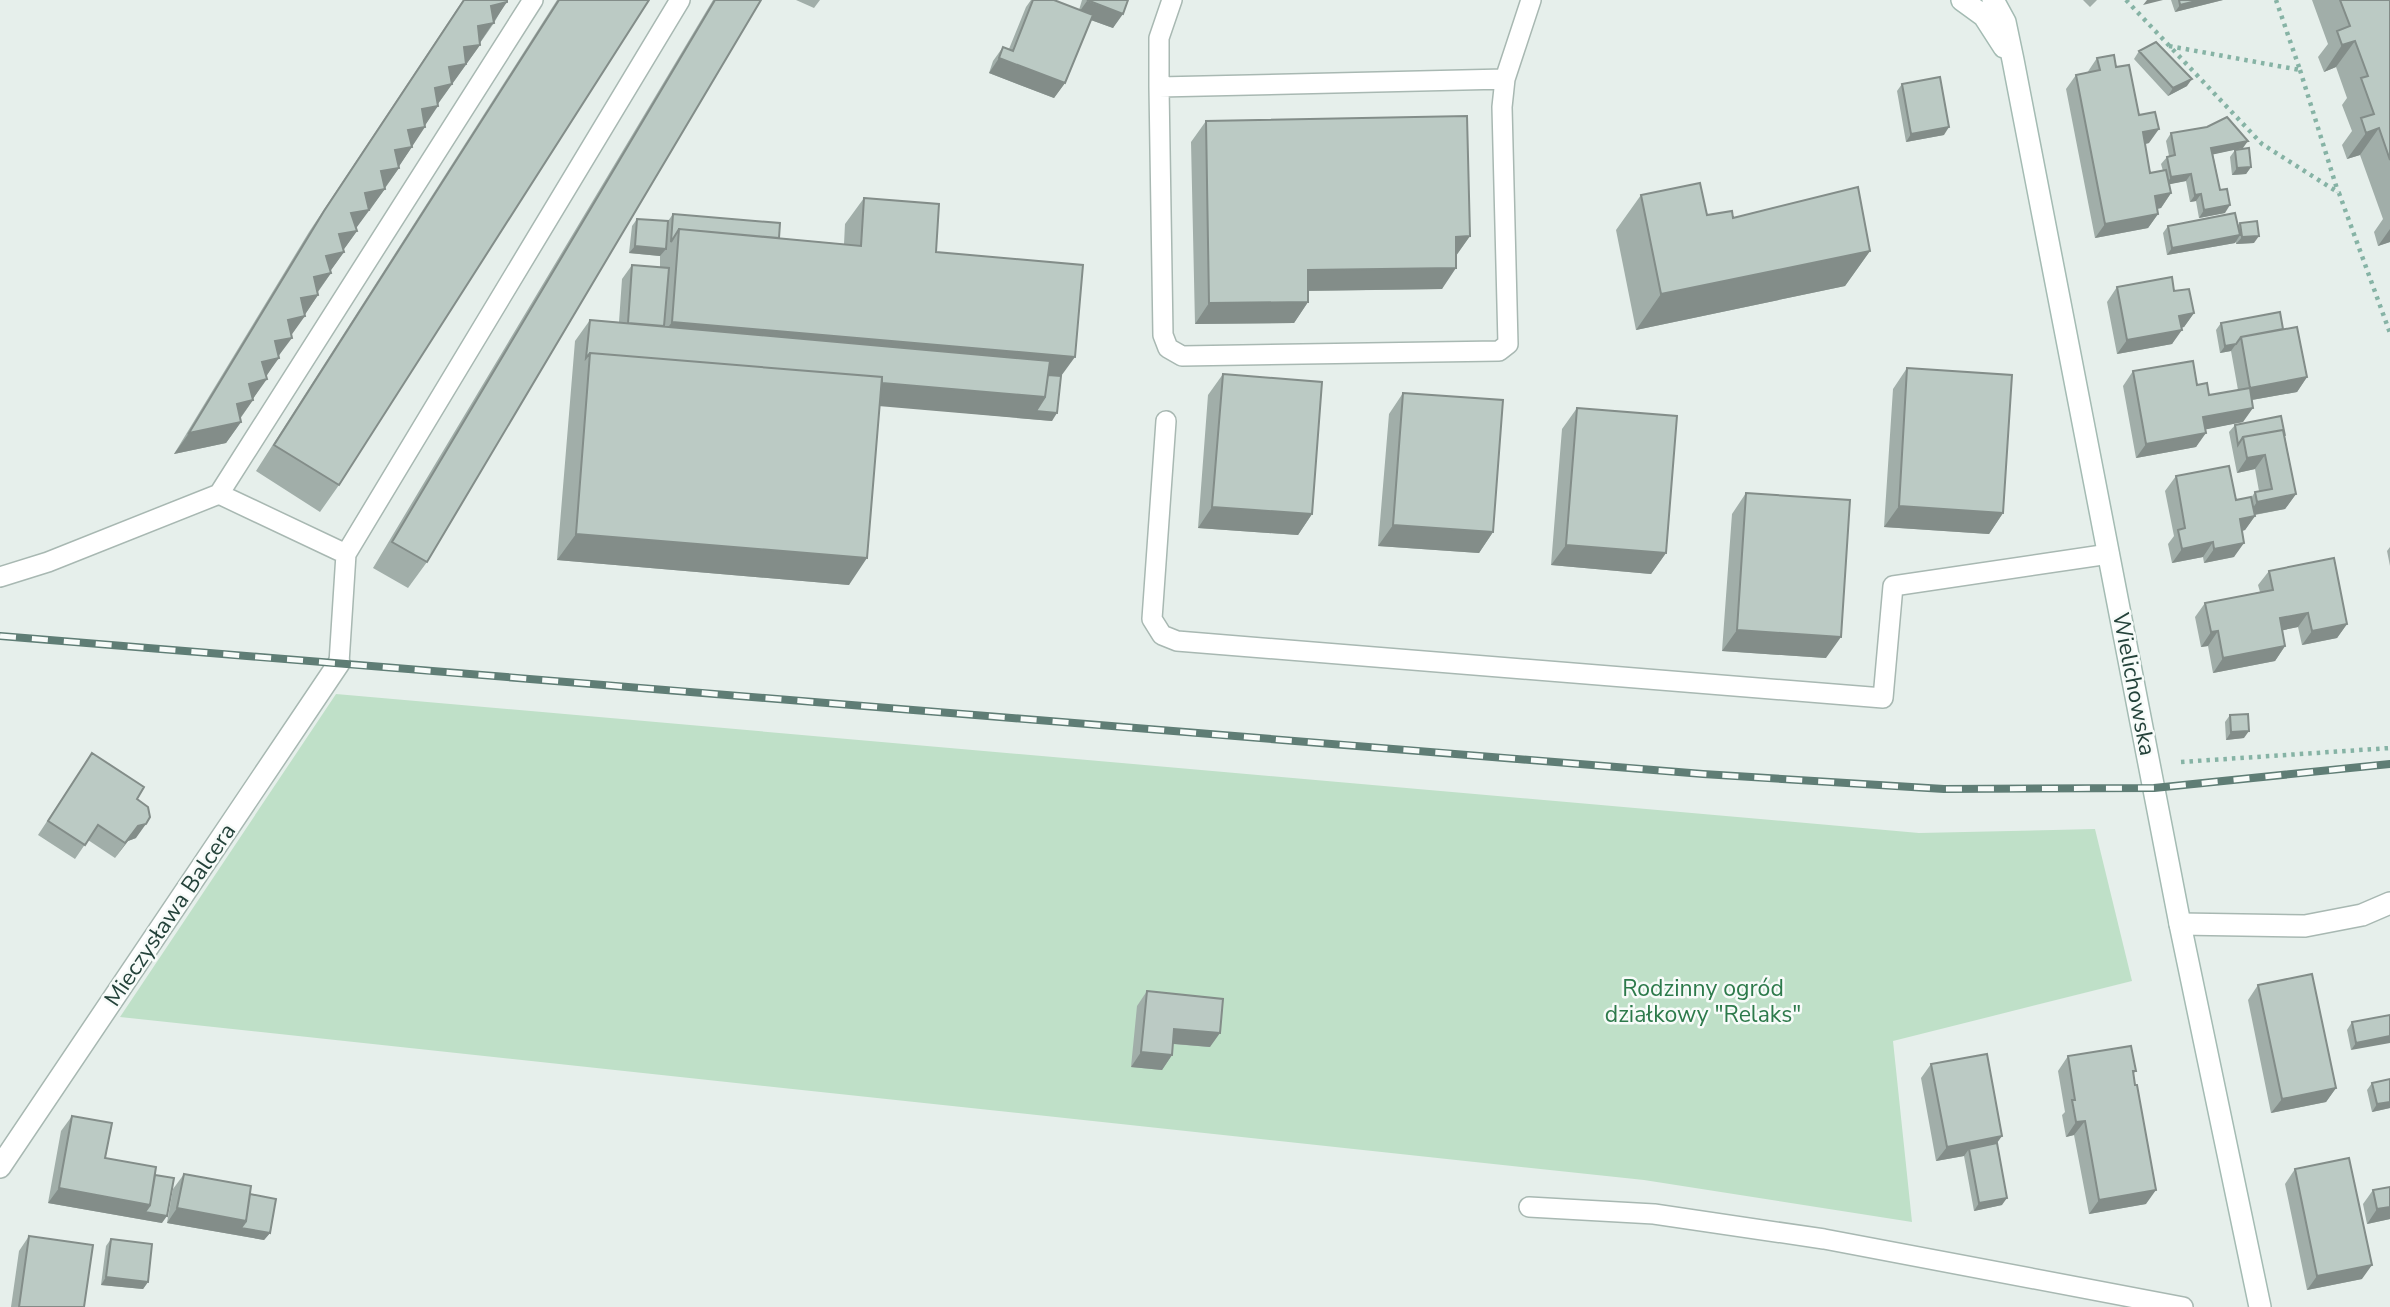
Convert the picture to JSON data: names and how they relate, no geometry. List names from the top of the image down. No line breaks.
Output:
{"streets":{"street":["Wielichowska","Mieczysława Balcera"]},"parks":["Rodzinny ogród działkowy \"Relaks\""]}
